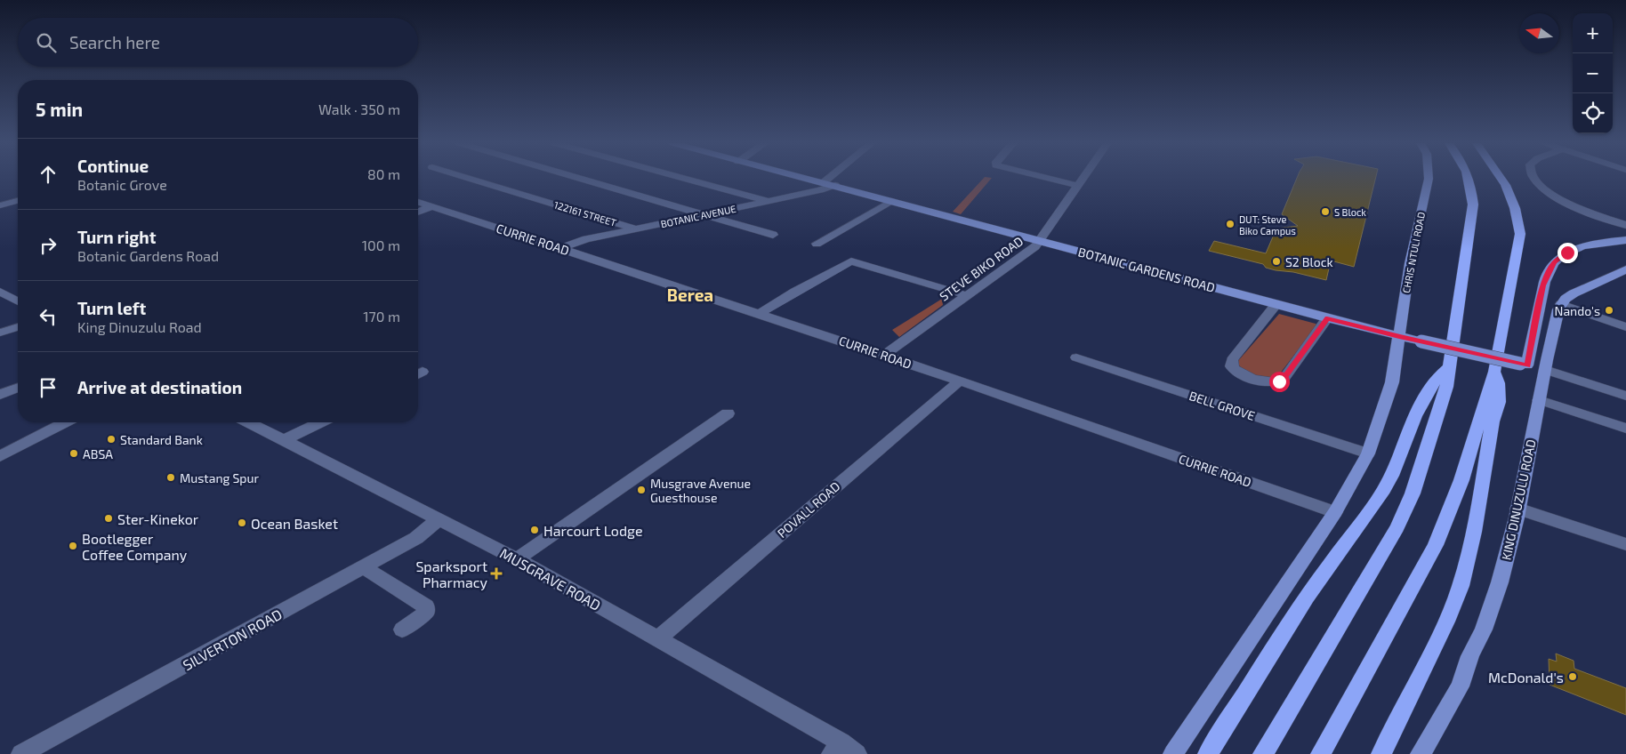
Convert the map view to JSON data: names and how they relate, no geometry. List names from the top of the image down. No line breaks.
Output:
{"streets":{"main road":["CHRIS NTULI ROAD","BOTANIC GARDENS ROAD","KING DINUZULU ROAD"],"street":["122161 STREET","BOTANIC AVENUE","CURRIE ROAD","STEVE BIKO ROAD","BELL GROVE","POVALL ROAD","MUSGRAVE ROAD","SILVERTON ROAD"]},"crossings":[["122161 STREET","BOTANIC AVENUE"],["BOTANIC AVENUE","CURRIE ROAD"],["BOTANIC AVENUE","BOTANIC GARDENS ROAD"],["CURRIE ROAD","STEVE BIKO ROAD"],["CURRIE ROAD","POVALL ROAD"],["CHRIS NTULI ROAD","BOTANIC GARDENS ROAD"],["STEVE BIKO ROAD","BOTANIC GARDENS ROAD"],["BOTANIC GARDENS ROAD","KING DINUZULU ROAD"],["POVALL ROAD","MUSGRAVE ROAD"],["MUSGRAVE ROAD","SILVERTON ROAD"]],"districts":["Berea"],"places":{"other":["S Block","DUT: Steve Biko Campus","S2 Block","Nando's","Standard Bank","ABSA","Mustang Spur","Musgrave Avenue Guesthouse","Ster-Kinekor","Ocean Basket","Harcourt Lodge","Bootlegger Coffee Company","McDonald's"],"health":["Sparksport Pharmacy"]},"north":"left","page":{"map_buttons":["+","−"],"search":"Search here","heading":["5 min","Walk · 350 m"],"list":[["Continue","Botanic Grove","80 m"],["Turn right","Botanic Gardens Road","100 m"],["Turn left","King Dinuzulu Road","170 m"],"Arrive at destination"]}}
